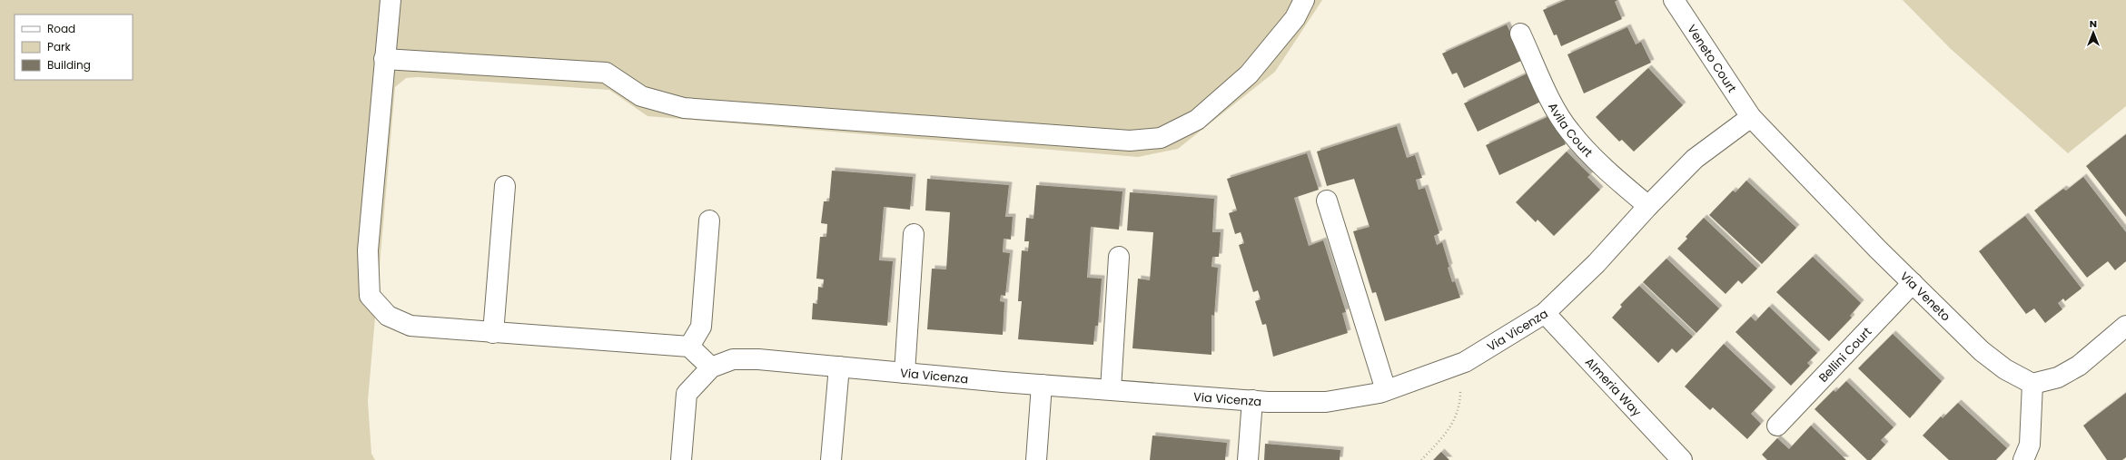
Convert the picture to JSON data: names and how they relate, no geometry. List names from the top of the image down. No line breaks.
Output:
{"streets":{"street":["Veneto Court","Avila Court","Via Veneto","Via Vicenza","Bellini Court","Almeria Way"]},"crossings":[["Veneto Court","Via Veneto"],["Veneto Court","Via Vicenza"],["Avila Court","Via Vicenza"],["Via Veneto","Via Vicenza"],["Via Veneto","Bellini Court"],["Via Vicenza","Almeria Way"]],"legend":["Road","Park","Building"],"north":"top"}
